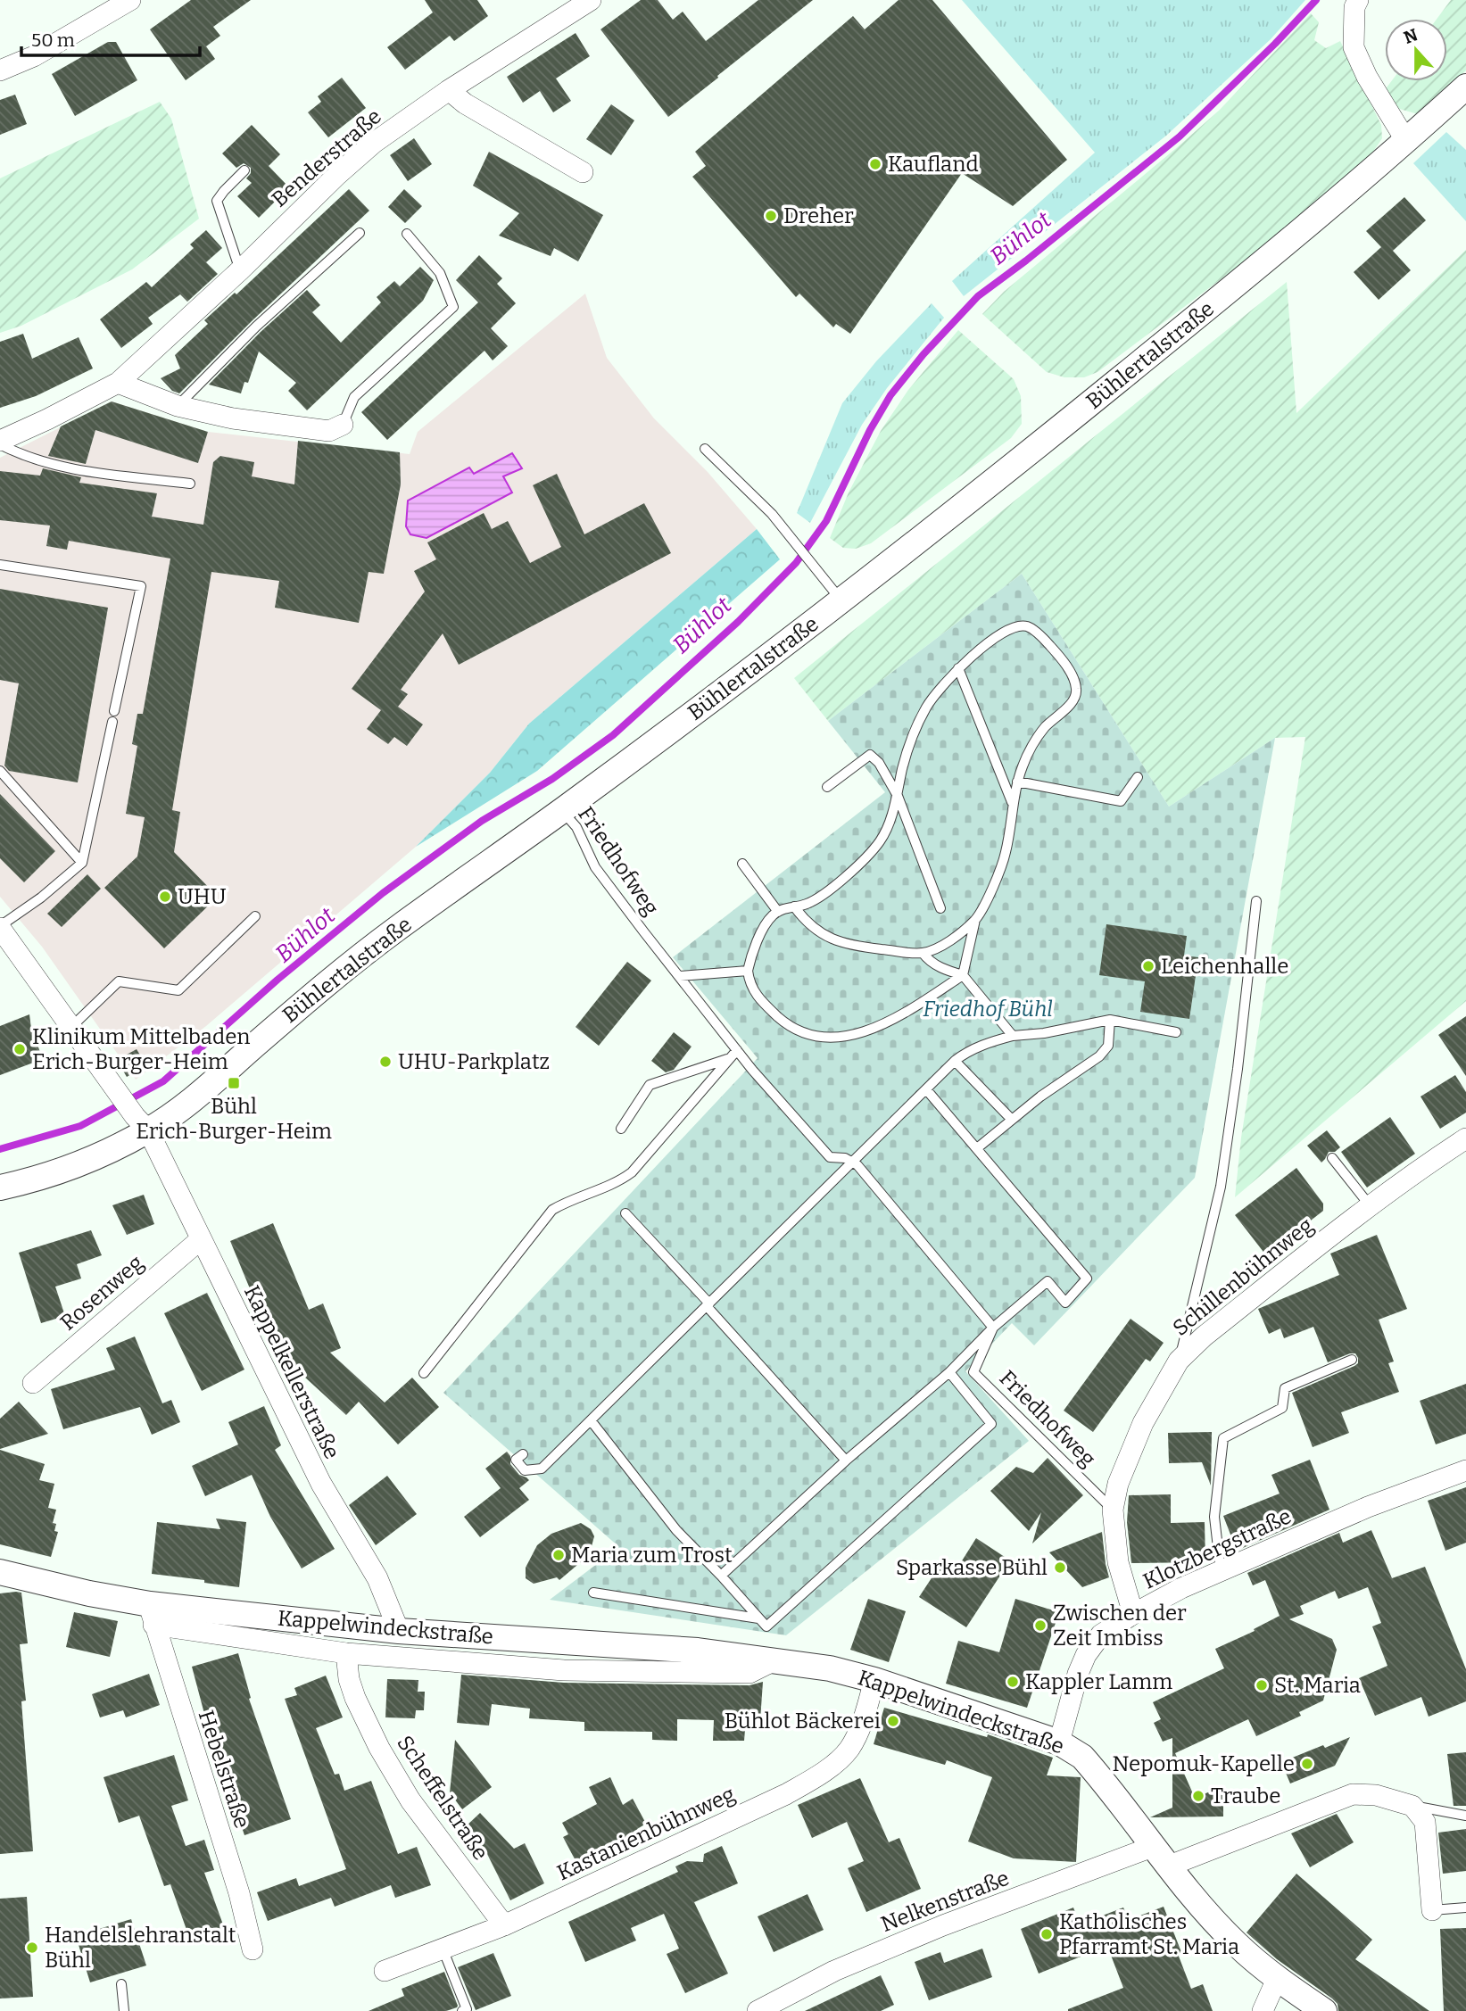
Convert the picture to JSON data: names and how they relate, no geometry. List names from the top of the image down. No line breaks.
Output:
{"streets":{"street":["Benderstraße","Bühlertalstraße","Schillenbühnweg","Rosenweg","Kappelkellerstraße","Klotzbergstraße","Kappelwindeckstraße","Hebelstraße","Scheffelstraße","Kastanienbühnweg","Nelkenstraße"],"lane":["Friedhofweg"]},"crossings":[["Bühlertalstraße","Friedhofweg"],["Bühlertalstraße","Kappelkellerstraße"],["Friedhofweg","Schillenbühnweg"],["Schillenbühnweg","Klotzbergstraße"],["Rosenweg","Kappelkellerstraße"],["Kappelkellerstraße","Kappelwindeckstraße"],["Klotzbergstraße","Kappelwindeckstraße"],["Kappelwindeckstraße","Hebelstraße"],["Kappelwindeckstraße","Scheffelstraße"],["Kappelwindeckstraße","Kastanienbühnweg"],["Kappelwindeckstraße","Nelkenstraße"],["Scheffelstraße","Kastanienbühnweg"]],"water":["Bühlot"],"parks":["Friedhof Bühl"],"places":{"other":["Kaufland","Dreher","UHU","Leichenhalle","Klinikum Mittelbaden Erich-Burger-Heim","UHU-Parkplatz","Maria zum Trost","Sparkasse Bühl","Zwischen der Zeit Imbiss","Kappler Lamm","St. Maria","Bühlot Bäckerei","Nepomuk-Kapelle","Traube","Katholisches Pfarramt St. Maria","Handelslehranstalt Bühl"],"transit":["Bühl Erich-Burger-Heim"]},"scale_bar":"50 m","north":"top"}
